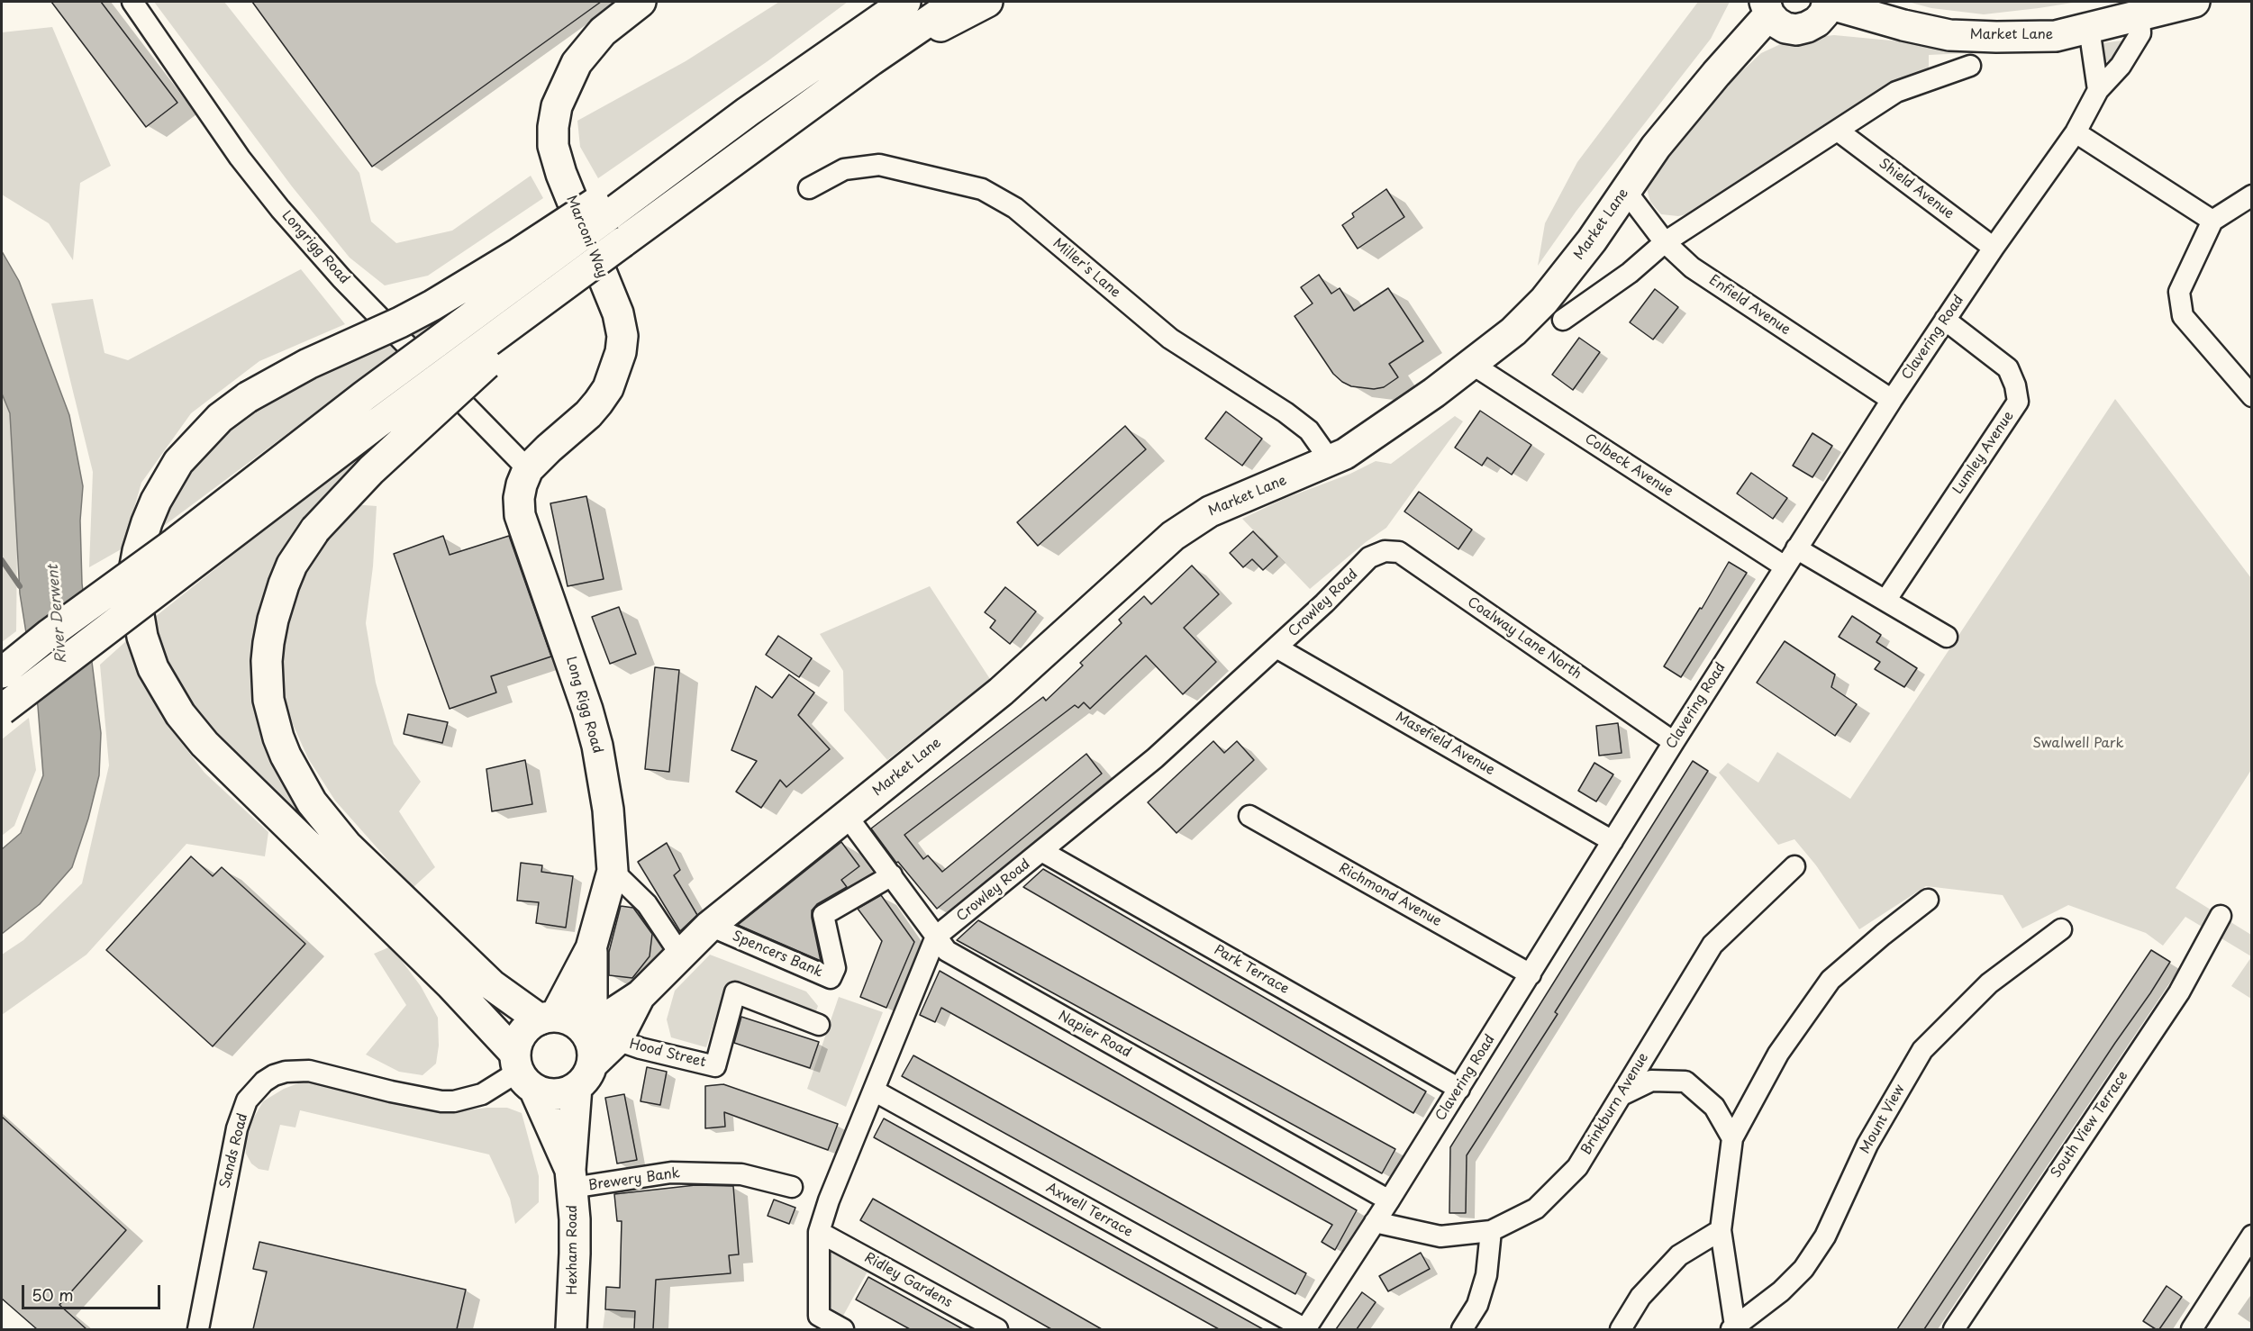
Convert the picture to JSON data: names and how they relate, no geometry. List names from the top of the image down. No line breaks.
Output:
{"streets":{"main road":["Market Lane","Marconi Way","Long Rigg Road","Hexham Road"],"street":["Shield Avenue","Longrigg Road","Miller's Lane","Enfield Avenue","Clavering Road","Lumley Avenue","Colbeck Avenue","Crowley Road","Coalway Lane North","Masefield Avenue","Richmond Avenue","Spencers Bank","Park Terrace","Napier Road","Hood Street","Brinkburn Avenue","Mount View","South View Terrace","Sands Road","Brewery Bank","Axwell Terrace","Ridley Gardens"]},"crossings":[["Market Lane","Miller's Lane"],["Market Lane","Enfield Avenue"],["Market Lane","Clavering Road"],["Market Lane","Colbeck Avenue"],["Market Lane","Spencers Bank"],["Market Lane","Napier Road"],["Market Lane","Hood Street"],["Market Lane","Sands Road"],["Market Lane","Hexham Road"],["Shield Avenue","Clavering Road"],["Marconi Way","Longrigg Road"],["Marconi Way","Long Rigg Road"],["Longrigg Road","Long Rigg Road"],["Enfield Avenue","Clavering Road"],["Clavering Road","Lumley Avenue"],["Clavering Road","Colbeck Avenue"],["Clavering Road","Coalway Lane North"],["Clavering Road","Masefield Avenue"],["Clavering Road","Richmond Avenue"],["Clavering Road","Park Terrace"],["Clavering Road","Napier Road"],["Clavering Road","Brinkburn Avenue"],["Clavering Road","Axwell Terrace"],["Crowley Road","Coalway Lane North"],["Crowley Road","Masefield Avenue"],["Crowley Road","Park Terrace"],["Crowley Road","Napier Road"],["Crowley Road","Axwell Terrace"],["Crowley Road","Ridley Gardens"],["Spencers Bank","Napier Road"],["Sands Road","Hexham Road"],["Brewery Bank","Hexham Road"]],"water":["River Derwent"],"parks":["Swalwell Park"],"scale_bar":"50 m"}
